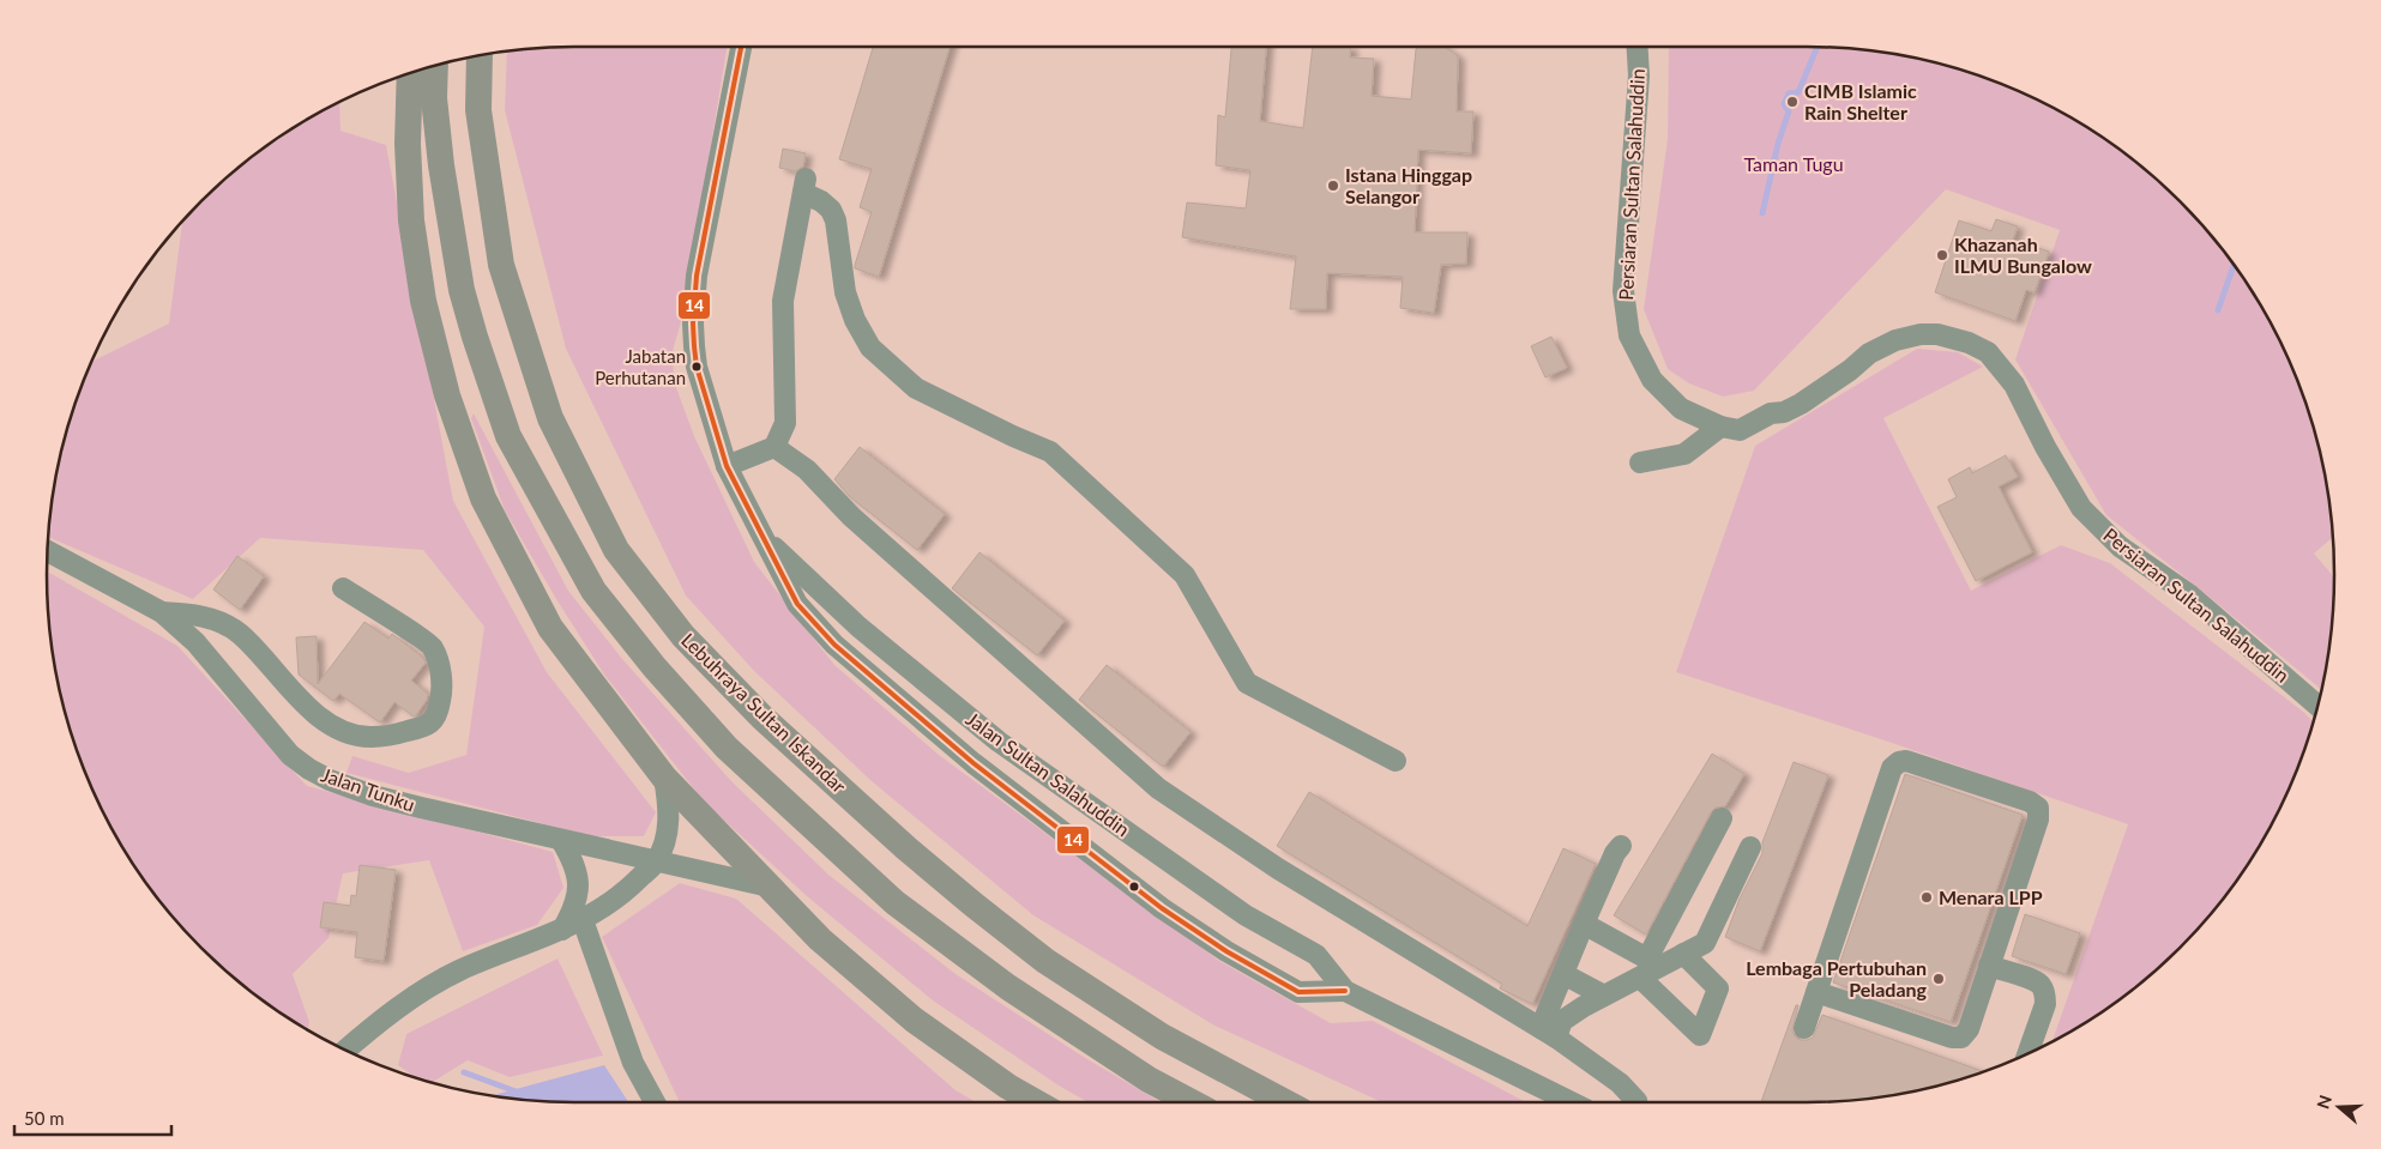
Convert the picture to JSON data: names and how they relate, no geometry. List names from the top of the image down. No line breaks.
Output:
{"streets":{"main road":["Lebuhraya Sultan Iskandar"],"street":["Persiaran Sultan Salahuddin","Jalan Sultan Salahuddin","Jalan Tunku"]},"parks":["Taman Tugu"],"places":["CIMB Islamic Rain Shelter","Istana Hinggap Selangor","Khazanah ILMU Bungalow","Jabatan Perhutanan","Menara LPP","Lembaga Pertubuhan Peladang"],"lines":["transit line 14"],"scale_bar":"50 m","north":"left"}
